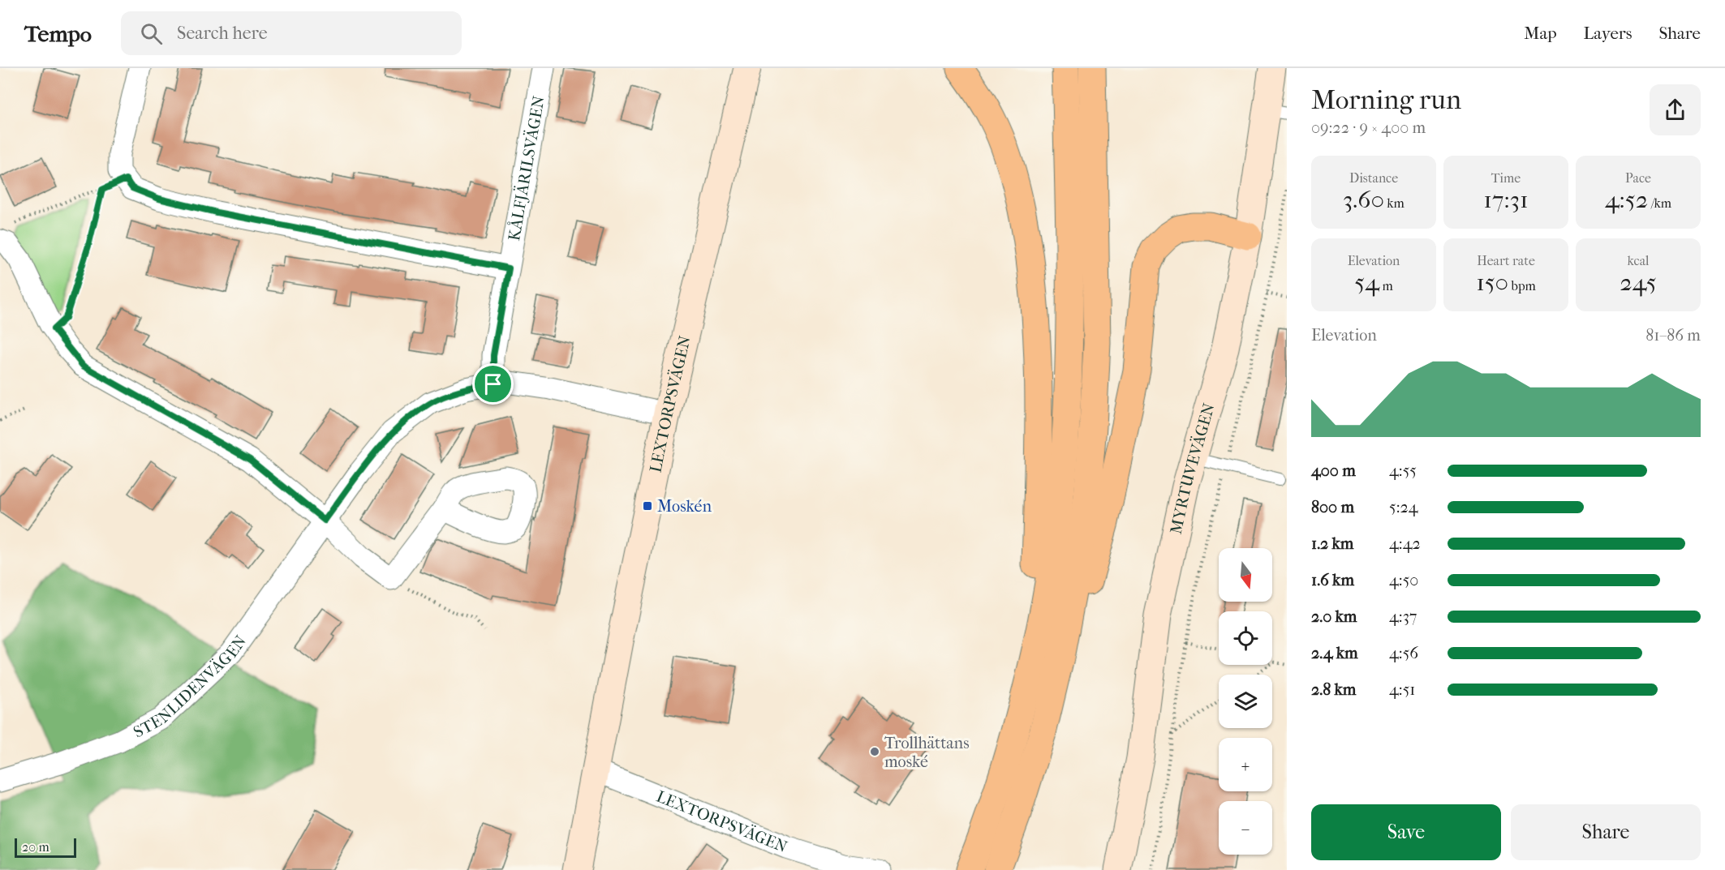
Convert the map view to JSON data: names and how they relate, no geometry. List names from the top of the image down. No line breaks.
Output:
{"streets":{"street":["KÅLFJÄRILSVÄGEN","LEXTORPSVÄGEN","MYRTUVEVÄGEN","STENLIDENVÄGEN"]},"crossings":[["KÅLFJÄRILSVÄGEN","STENLIDENVÄGEN"],["LEXTORPSVÄGEN","STENLIDENVÄGEN"]],"places":{"transit":["Moskén"],"other":["Trollhättans moské"]},"scale_bar":"20 m","north":"bottom","page":{"header":"Tempo","search":"Search here","nav":["Map","Layers","Share"],"heading":["Morning run","09:22 · 9 × 400 m"],"stats":[["Distance","3.60 km"],["Time","17:31"],["Pace","4:52 /km"],["Elevation","54 m"],["Heart rate","150 bpm"],["kcal","245"]],"chart":["Elevation","81–86 m"],"list":[{"name":"400 m","note":"4:55"},{"name":"800 m","note":"5:24"},{"name":"1.2 km","note":"4:42"},{"name":"1.6 km","note":"4:50"},{"name":"2.0 km","note":"4:37"},{"name":"2.4 km","note":"4:56"},{"name":"2.8 km","note":"4:51"}],"map_buttons":["+","−"],"buttons":["Save","Share"],"scale":"20 m"}}
